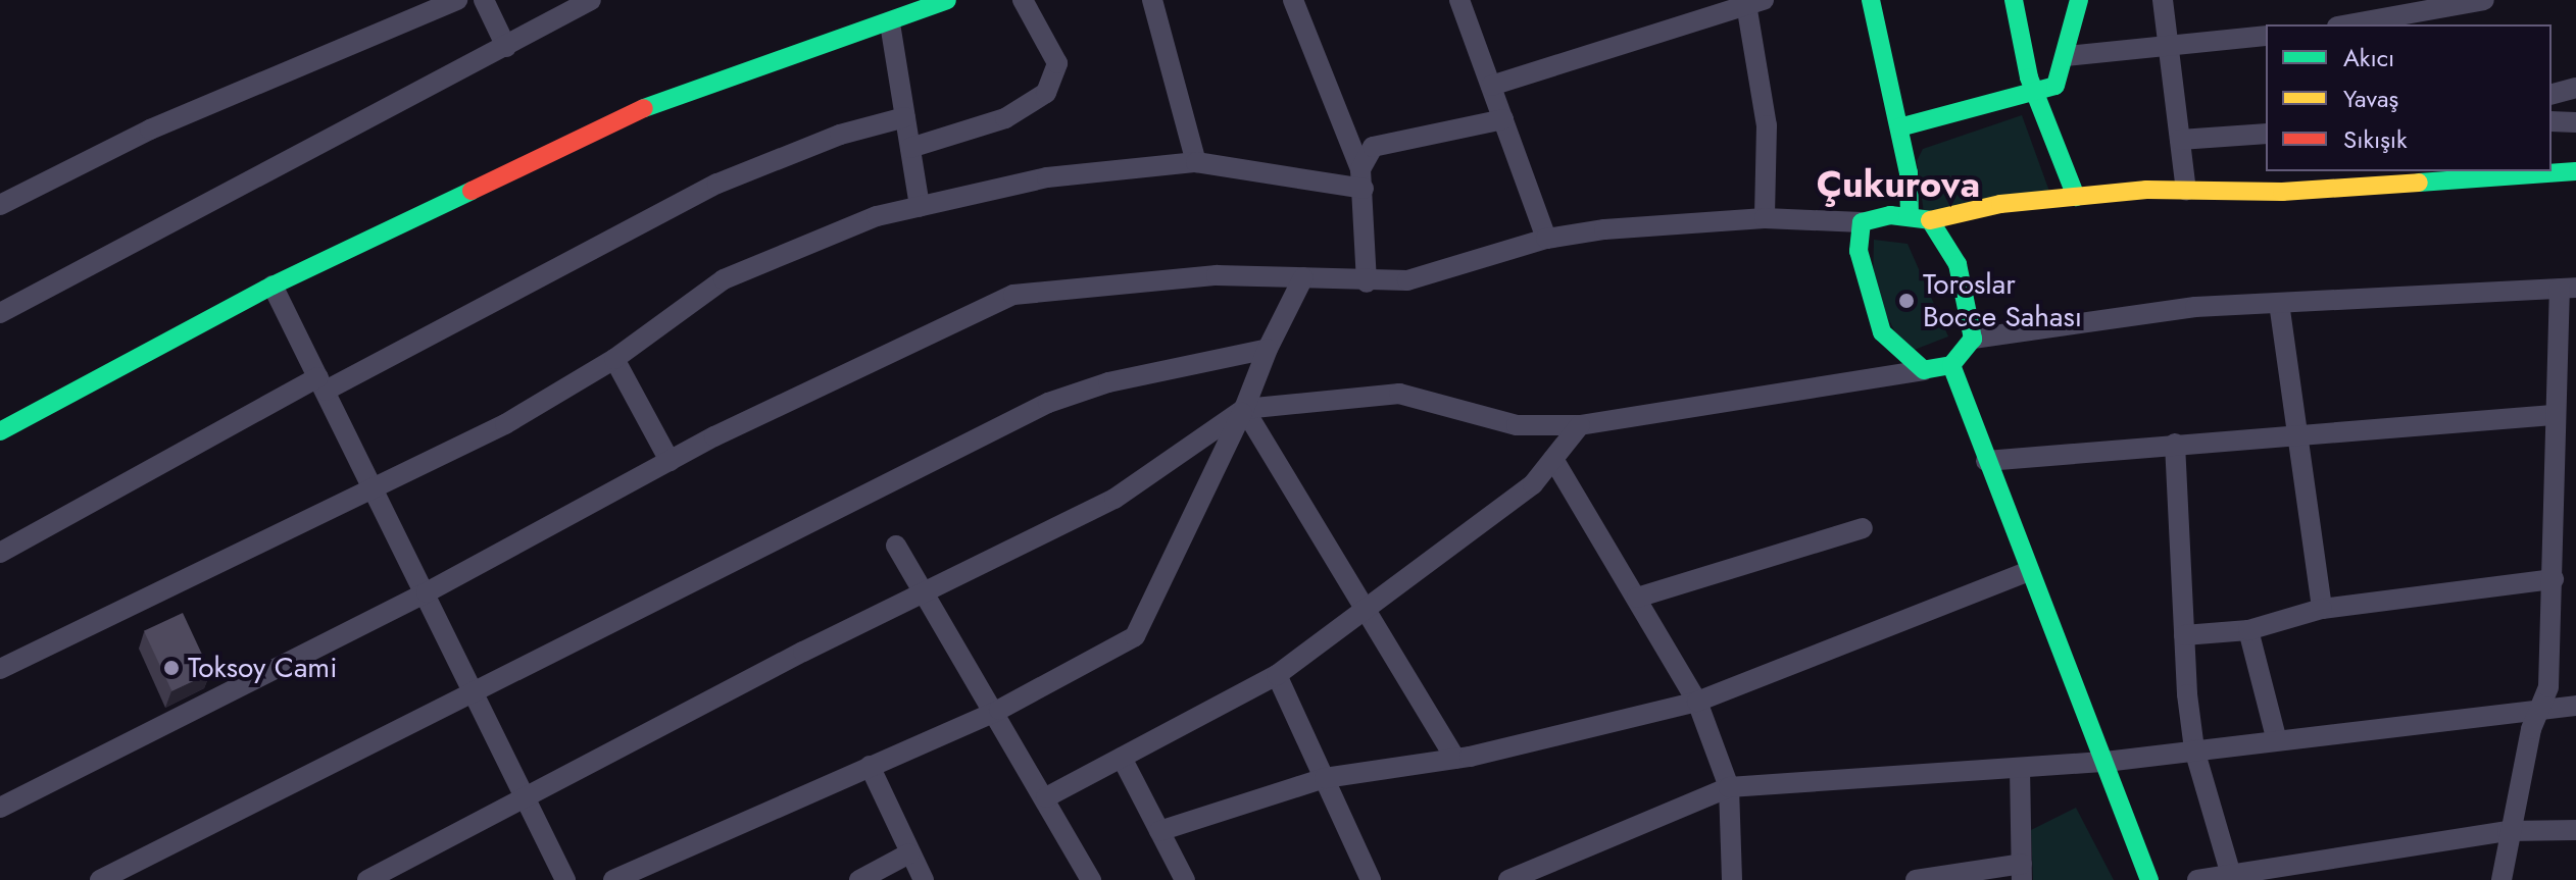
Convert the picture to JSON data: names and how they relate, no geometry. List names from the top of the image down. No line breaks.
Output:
{"districts":["Çukurova"],"places":["Toroslar Bocce Sahası","Toksoy Cami"],"legend":["Akıcı","Yavaş","Sıkışık"]}
